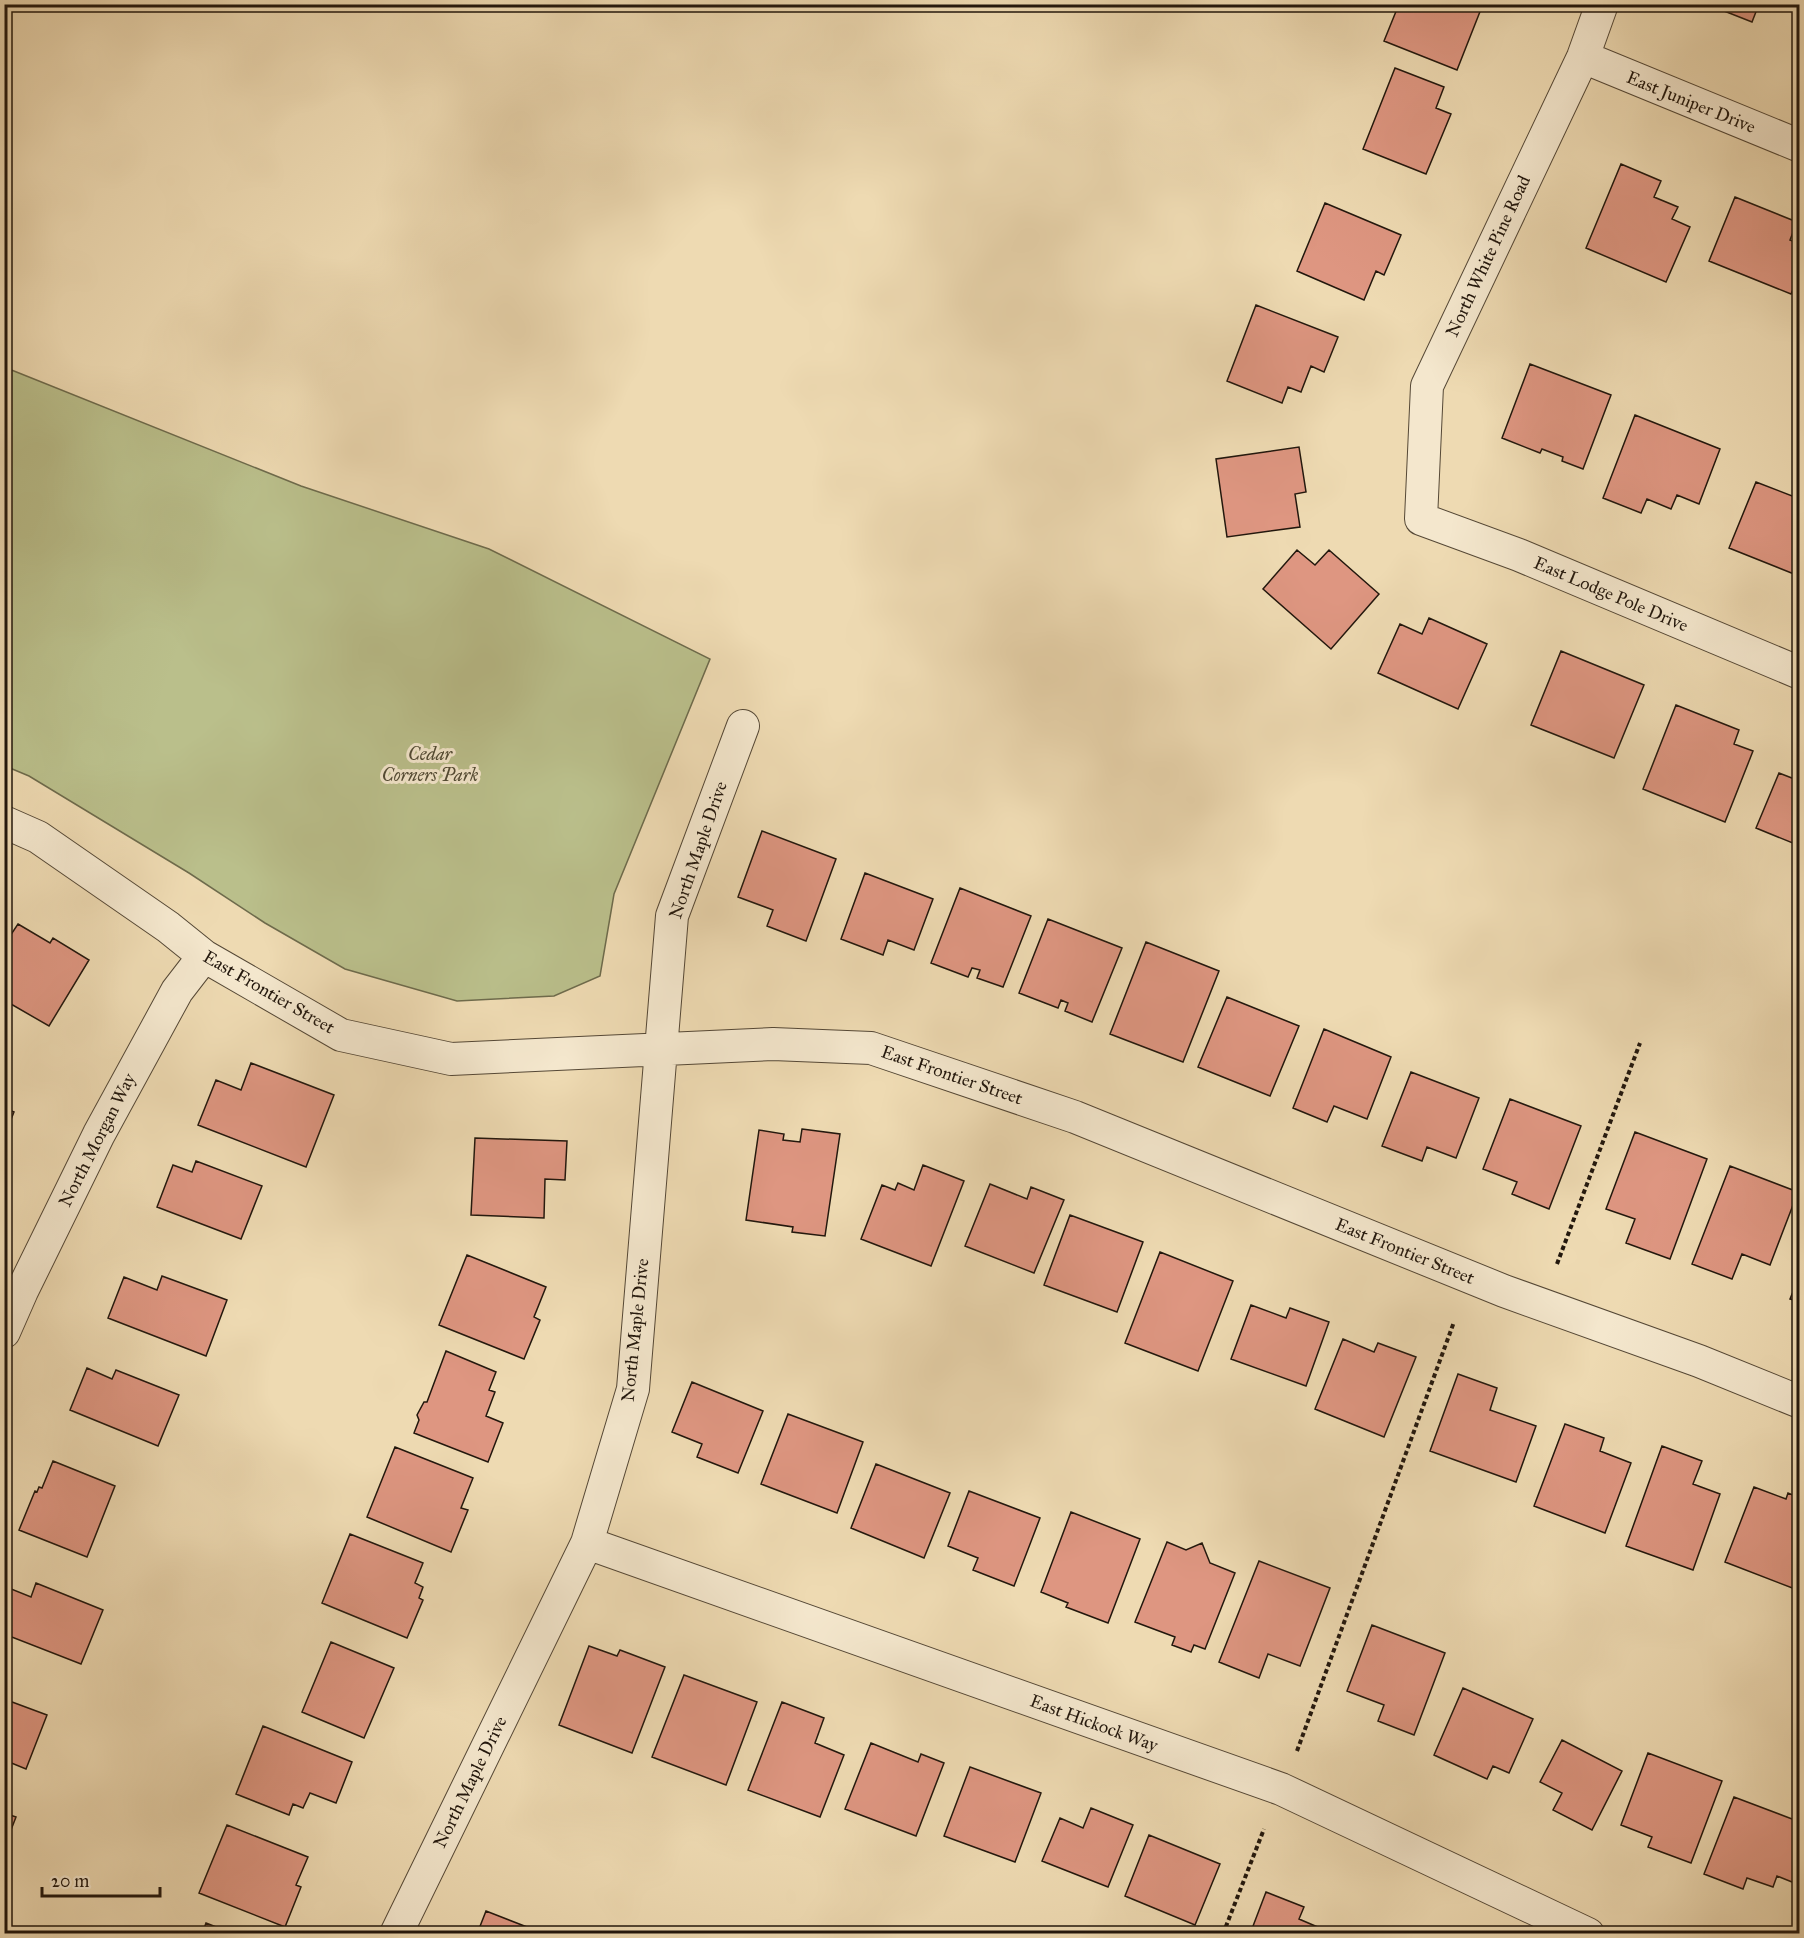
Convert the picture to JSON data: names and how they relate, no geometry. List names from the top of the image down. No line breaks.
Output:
{"streets":{"street":["East Juniper Drive","North White Pine Road","East Lodge Pole Drive","North Maple Drive","East Frontier Street","North Morgan Way","East Hickock Way"]},"crossings":[["East Juniper Drive","North White Pine Road"],["North White Pine Road","East Lodge Pole Drive"],["North Maple Drive","East Frontier Street"],["North Maple Drive","East Hickock Way"],["East Frontier Street","North Morgan Way"]],"parks":["Cedar Corners Park"],"scale_bar":"20 m"}
